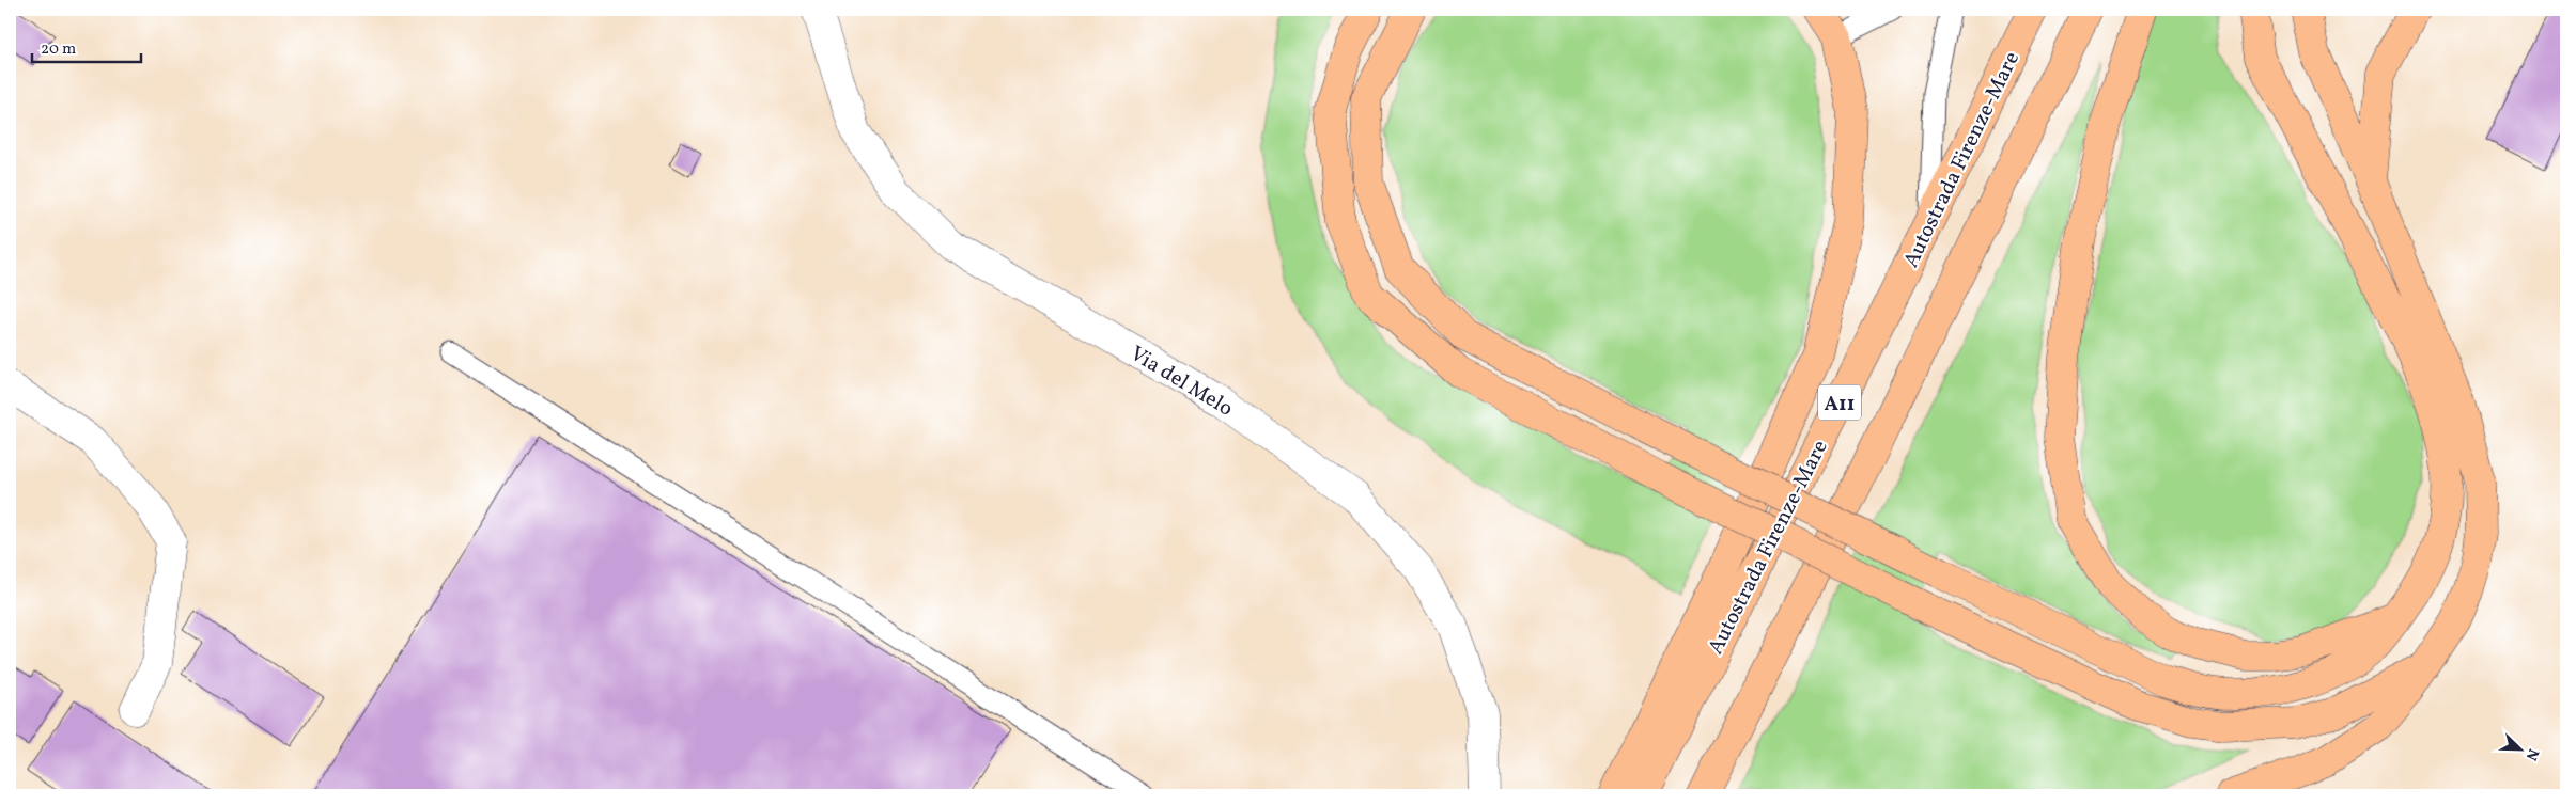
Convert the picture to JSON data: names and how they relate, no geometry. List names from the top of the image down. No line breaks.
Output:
{"streets":{"highway":["Autostrada Firenze-Mare","A11"],"street":["Via del Melo"]},"scale_bar":"20 m","north":"bottom right"}
